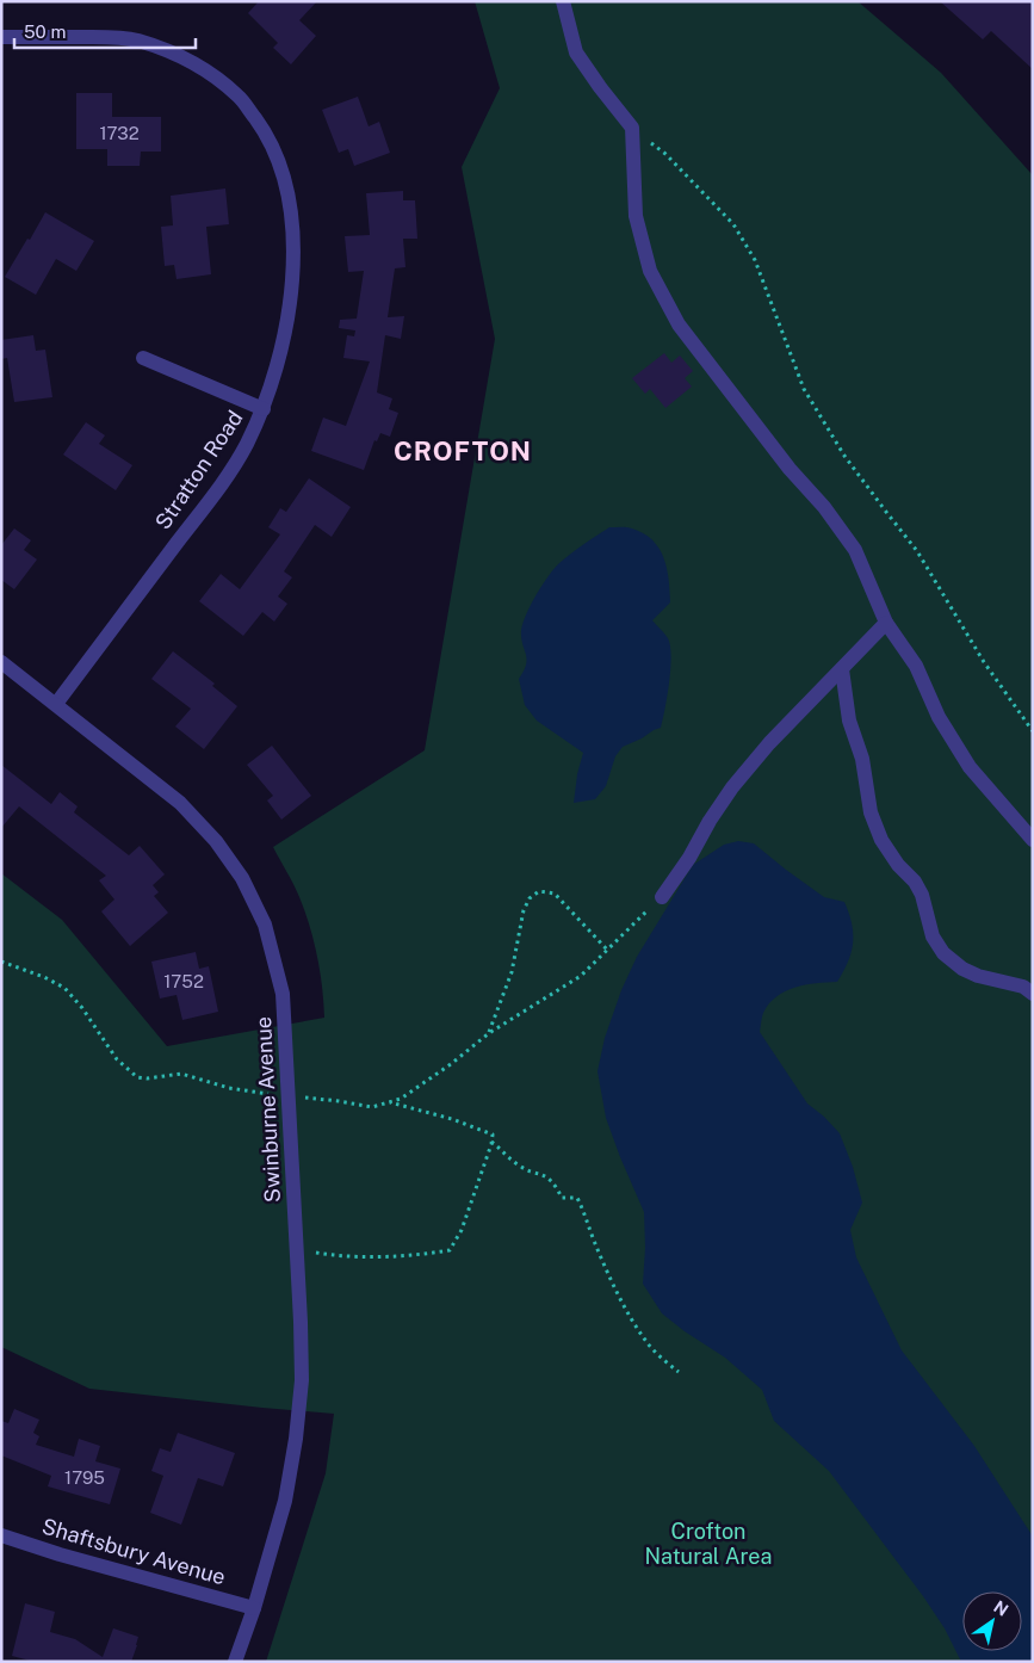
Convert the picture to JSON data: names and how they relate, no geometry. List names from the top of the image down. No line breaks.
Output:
{"streets":{"street":["Stratton Road","Swinburne Avenue","Shaftsbury Avenue"]},"crossings":[["Stratton Road","Swinburne Avenue"],["Swinburne Avenue","Shaftsbury Avenue"]],"districts":["CROFTON"],"parks":["Crofton Natural Area"],"house_numbers":["1732","1752","1795"],"scale_bar":"50 m","north":"top right"}
